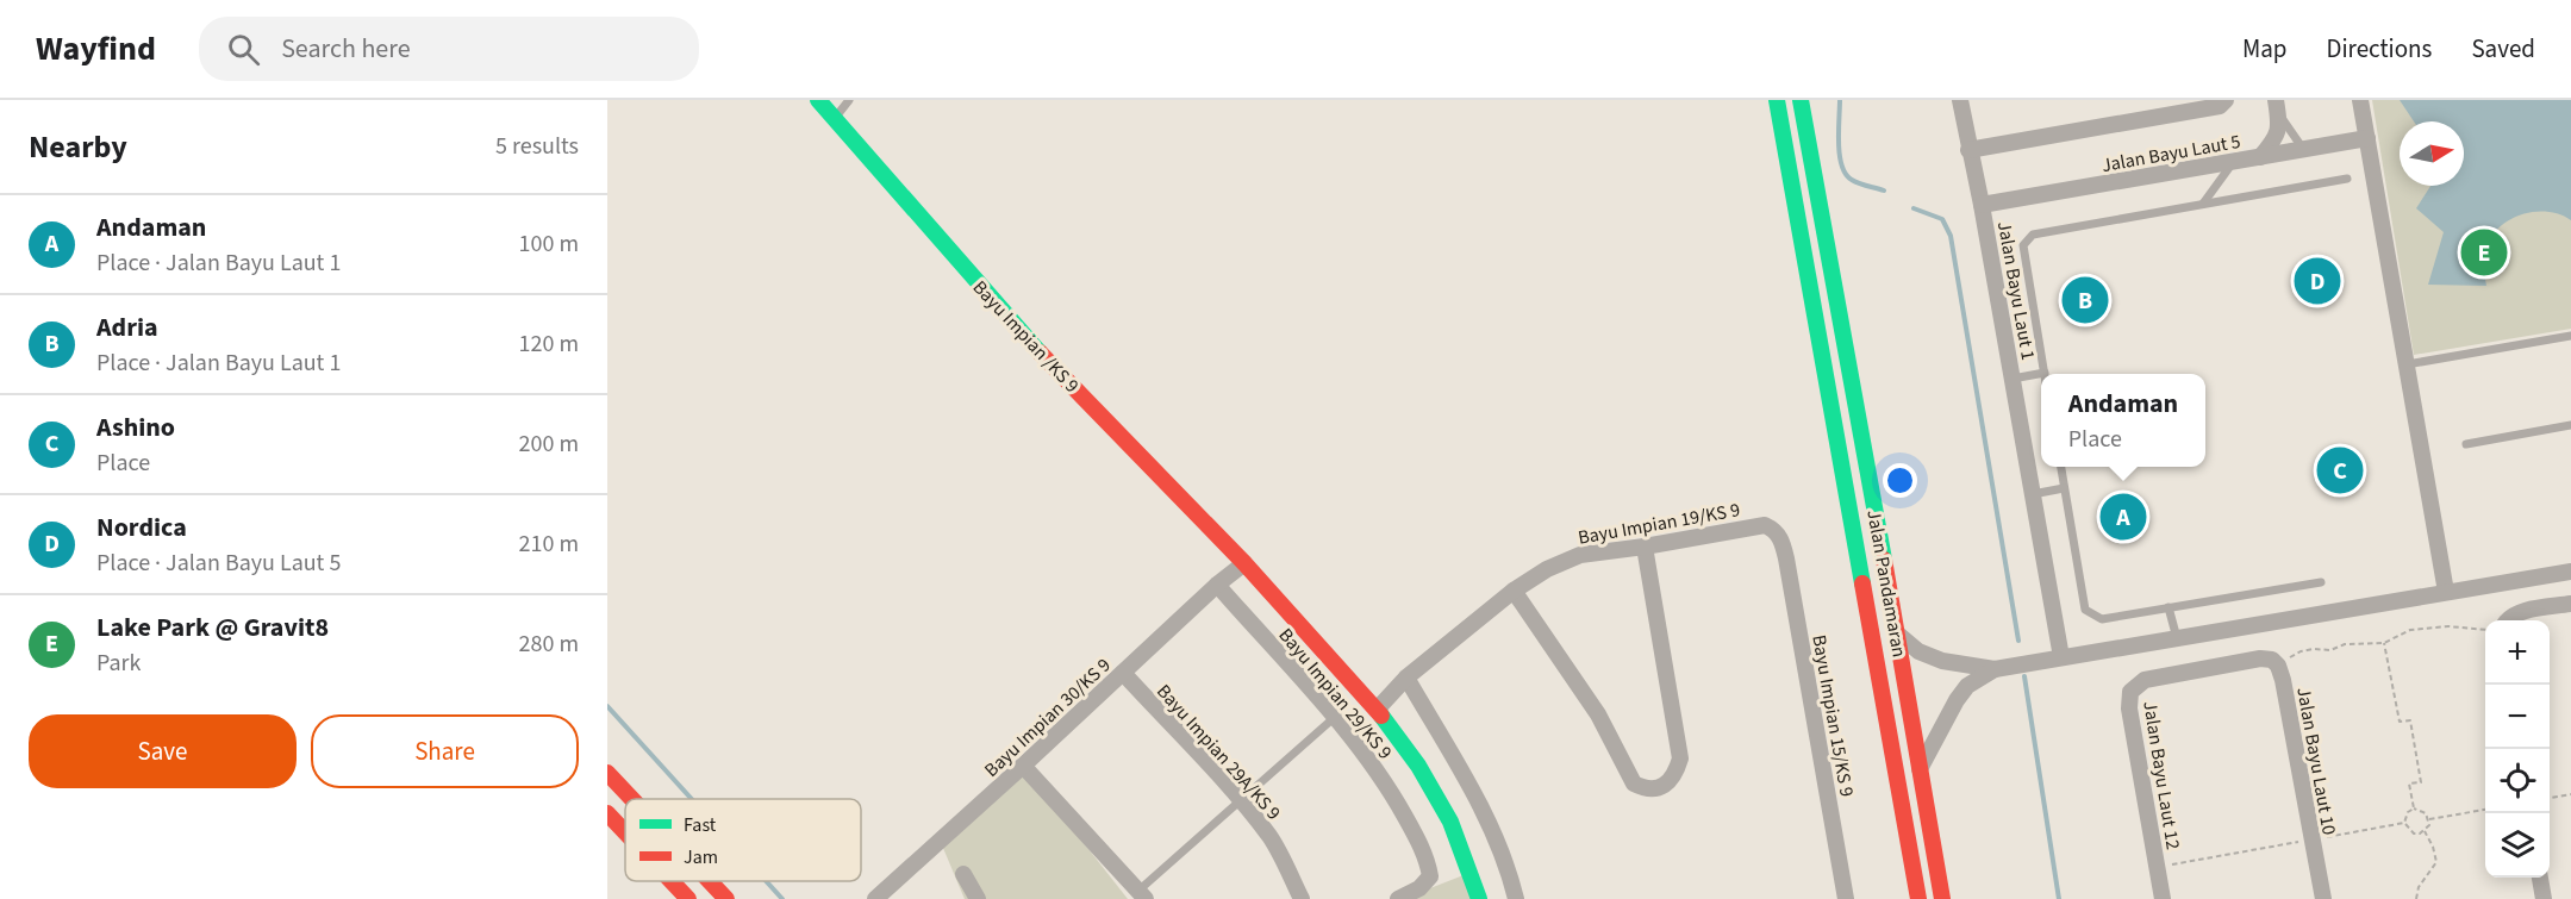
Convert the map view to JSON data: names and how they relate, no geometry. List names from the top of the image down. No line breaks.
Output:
{"streets":{"main road":["Bayu Impian /KS 9","Jalan Pandamaran"],"street":["Jalan Bayu Laut 5","Jalan Bayu Laut 1","Bayu Impian 19/KS 9","Bayu Impian 29/KS 9","Bayu Impian 15/KS 9","Bayu Impian 30/KS 9","Bayu Impian 29A/KS 9","Jalan Bayu Laut 10","Jalan Bayu Laut 12"]},"crossings":[["Jalan Bayu Laut 5","Jalan Bayu Laut 1"],["Bayu Impian /KS 9","Bayu Impian 19/KS 9"],["Bayu Impian /KS 9","Bayu Impian 30/KS 9"],["Bayu Impian 19/KS 9","Bayu Impian 15/KS 9"],["Bayu Impian 29/KS 9","Bayu Impian 30/KS 9"],["Bayu Impian 30/KS 9","Bayu Impian 29A/KS 9"],["Jalan Bayu Laut 10","Jalan Bayu Laut 12"]],"legend":["Fast","Jam"],"north":"right","page":{"header":"Wayfind","search":"Search here","nav":["Map","Directions","Saved"],"heading":["Nearby","5 results"],"list":[{"mark":"A","name":"Andaman","note":"Place · Jalan Bayu Laut 1","value":"100 m"},{"mark":"B","name":"Adria","note":"Place · Jalan Bayu Laut 1","value":"120 m"},{"mark":"C","name":"Ashino","note":"Place","value":"200 m"},{"mark":"D","name":"Nordica","note":"Place · Jalan Bayu Laut 5","value":"210 m"},{"mark":"E","name":"Lake Park @ Gravit8","note":"Park","value":"280 m"}],"pins":["E","D","B","C","A"],"popup":["Andaman","Place"],"map_buttons":["+","−"],"buttons":["Save","Share"]}}
